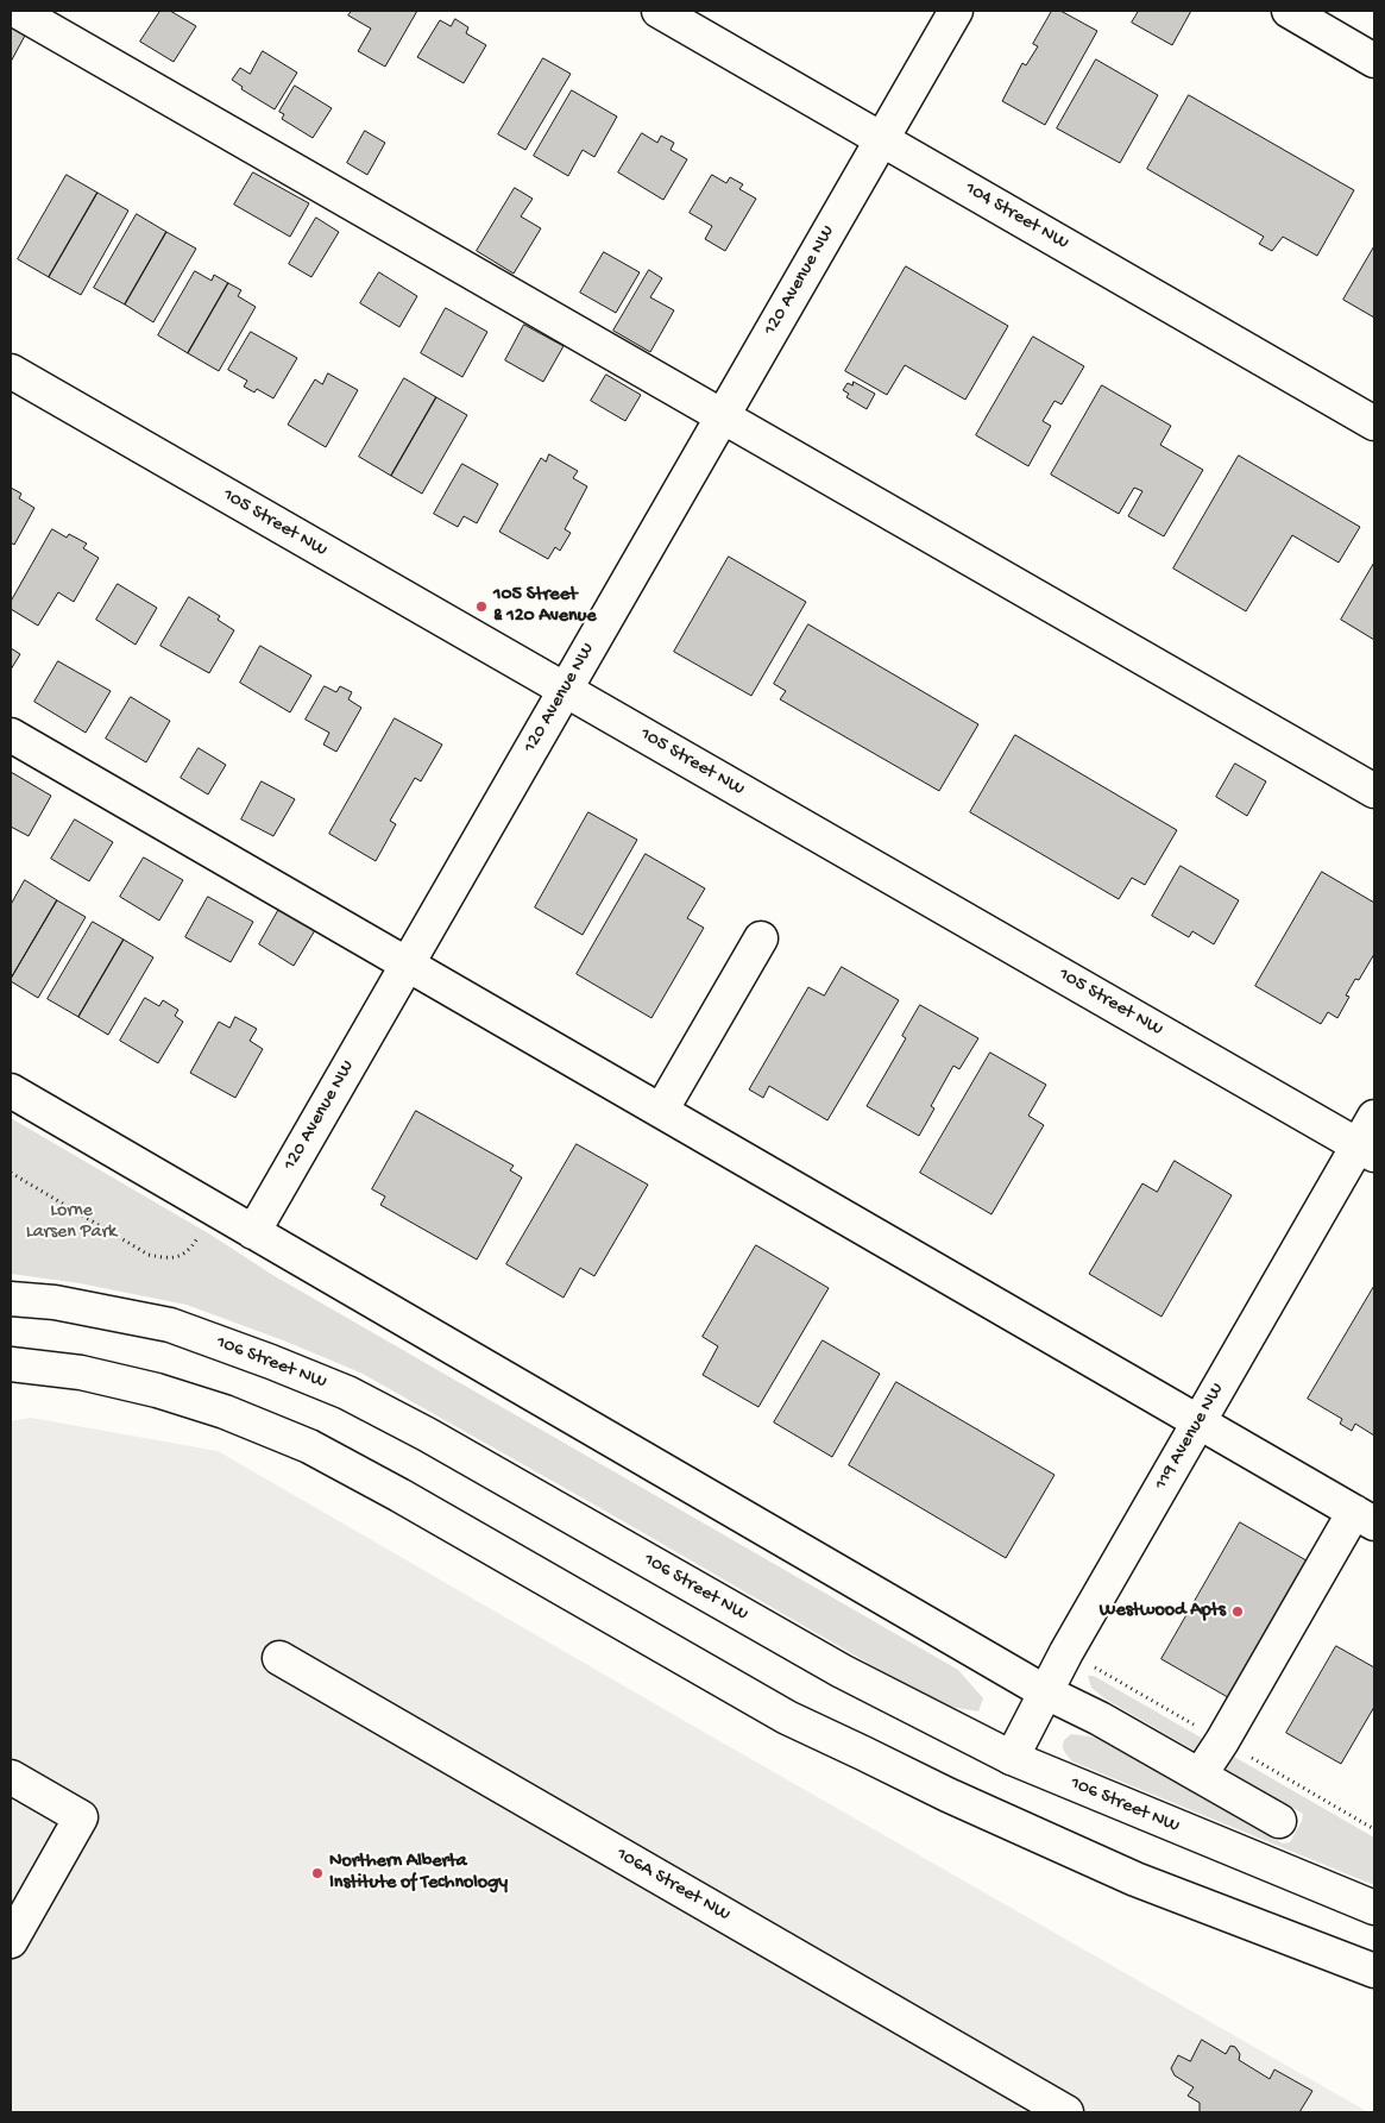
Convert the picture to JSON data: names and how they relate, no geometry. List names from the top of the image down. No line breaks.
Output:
{"streets":{"street":["104 Street NW","120 Avenue NW","105 Street NW","106 Street NW","119 Avenue NW","106A Street NW"]},"crossings":[["104 Street NW","120 Avenue NW"],["120 Avenue NW","105 Street NW"],["105 Street NW","119 Avenue NW"],["106 Street NW","119 Avenue NW"]],"parks":["Lorne Larsen Park"],"places":["105 Street & 120 Avenue","Westwood Apts","Northern Alberta Institute of Technology"]}
